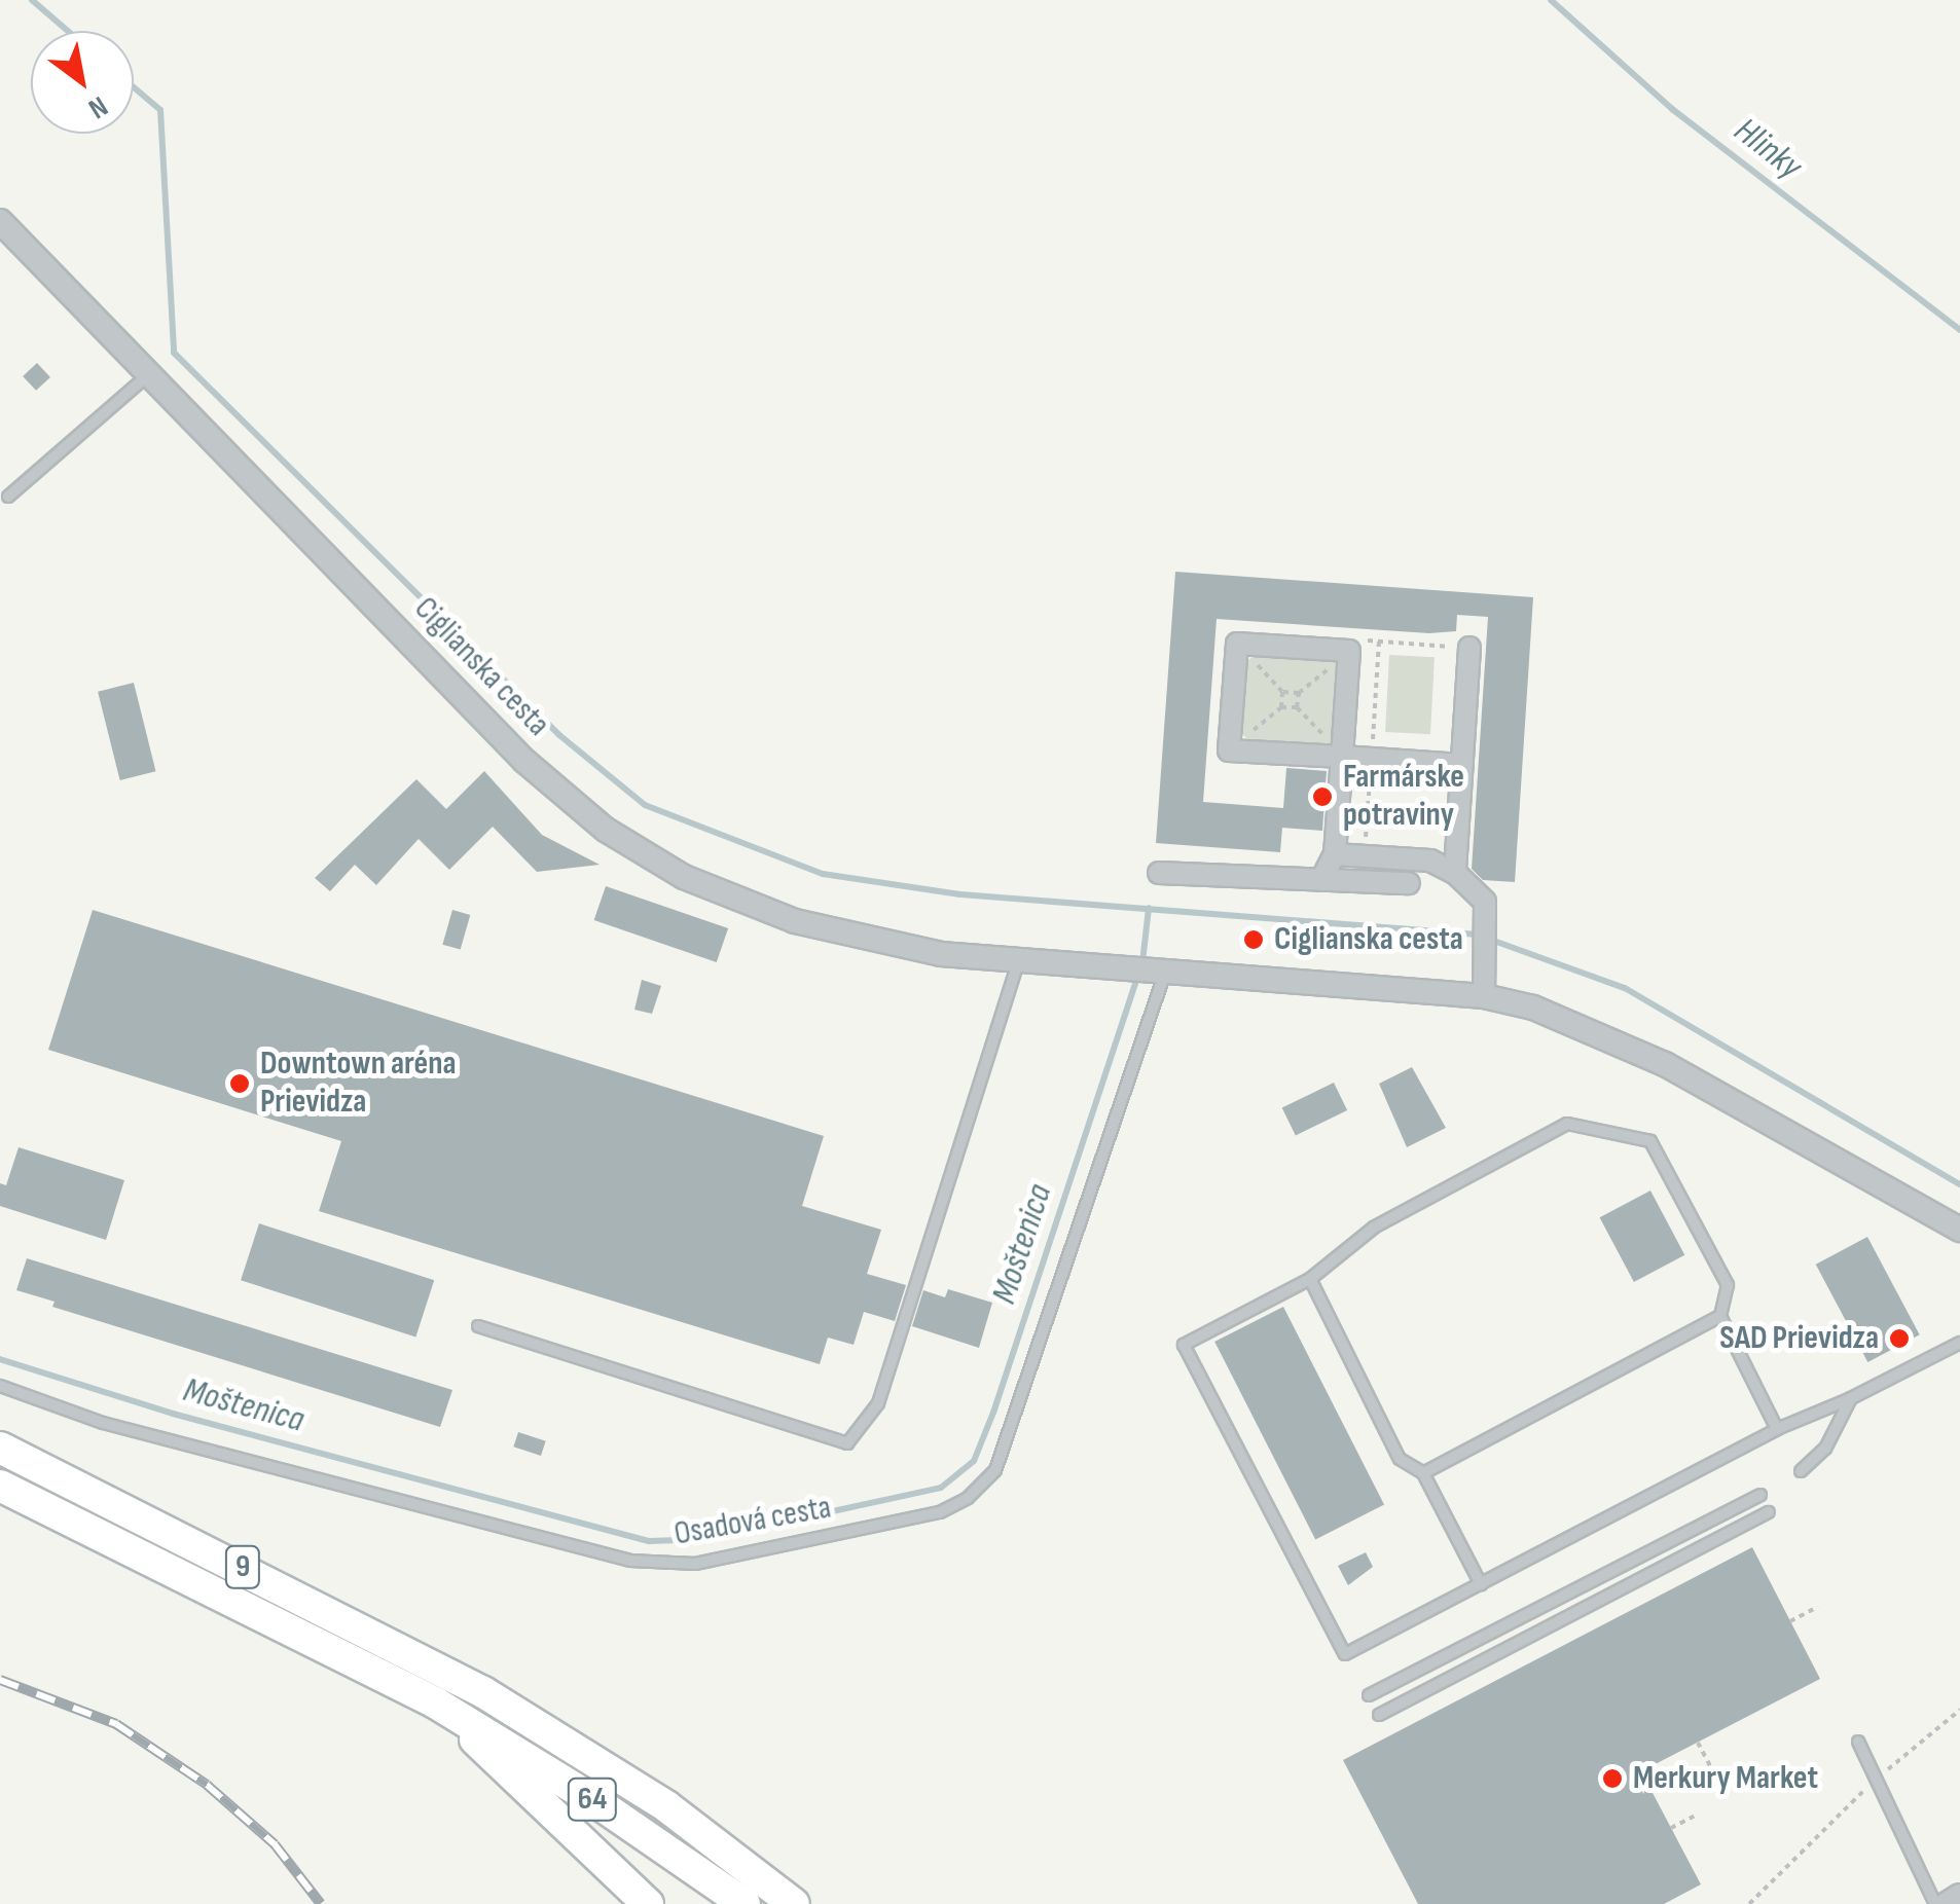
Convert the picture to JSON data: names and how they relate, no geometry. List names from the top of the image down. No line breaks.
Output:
{"streets":{"main road":["9","64"],"street":["Ciglianska cesta"],"lane":["Osadová cesta"]},"crossings":[["Ciglianska cesta","Osadová cesta"],["9","64"]],"water":["Hlinky","Moštenica"],"places":["Farmárske potraviny","Ciglianska cesta","Downtown aréna Prievidza","SAD Prievidza","Merkury Market"],"north":"bottom right"}
